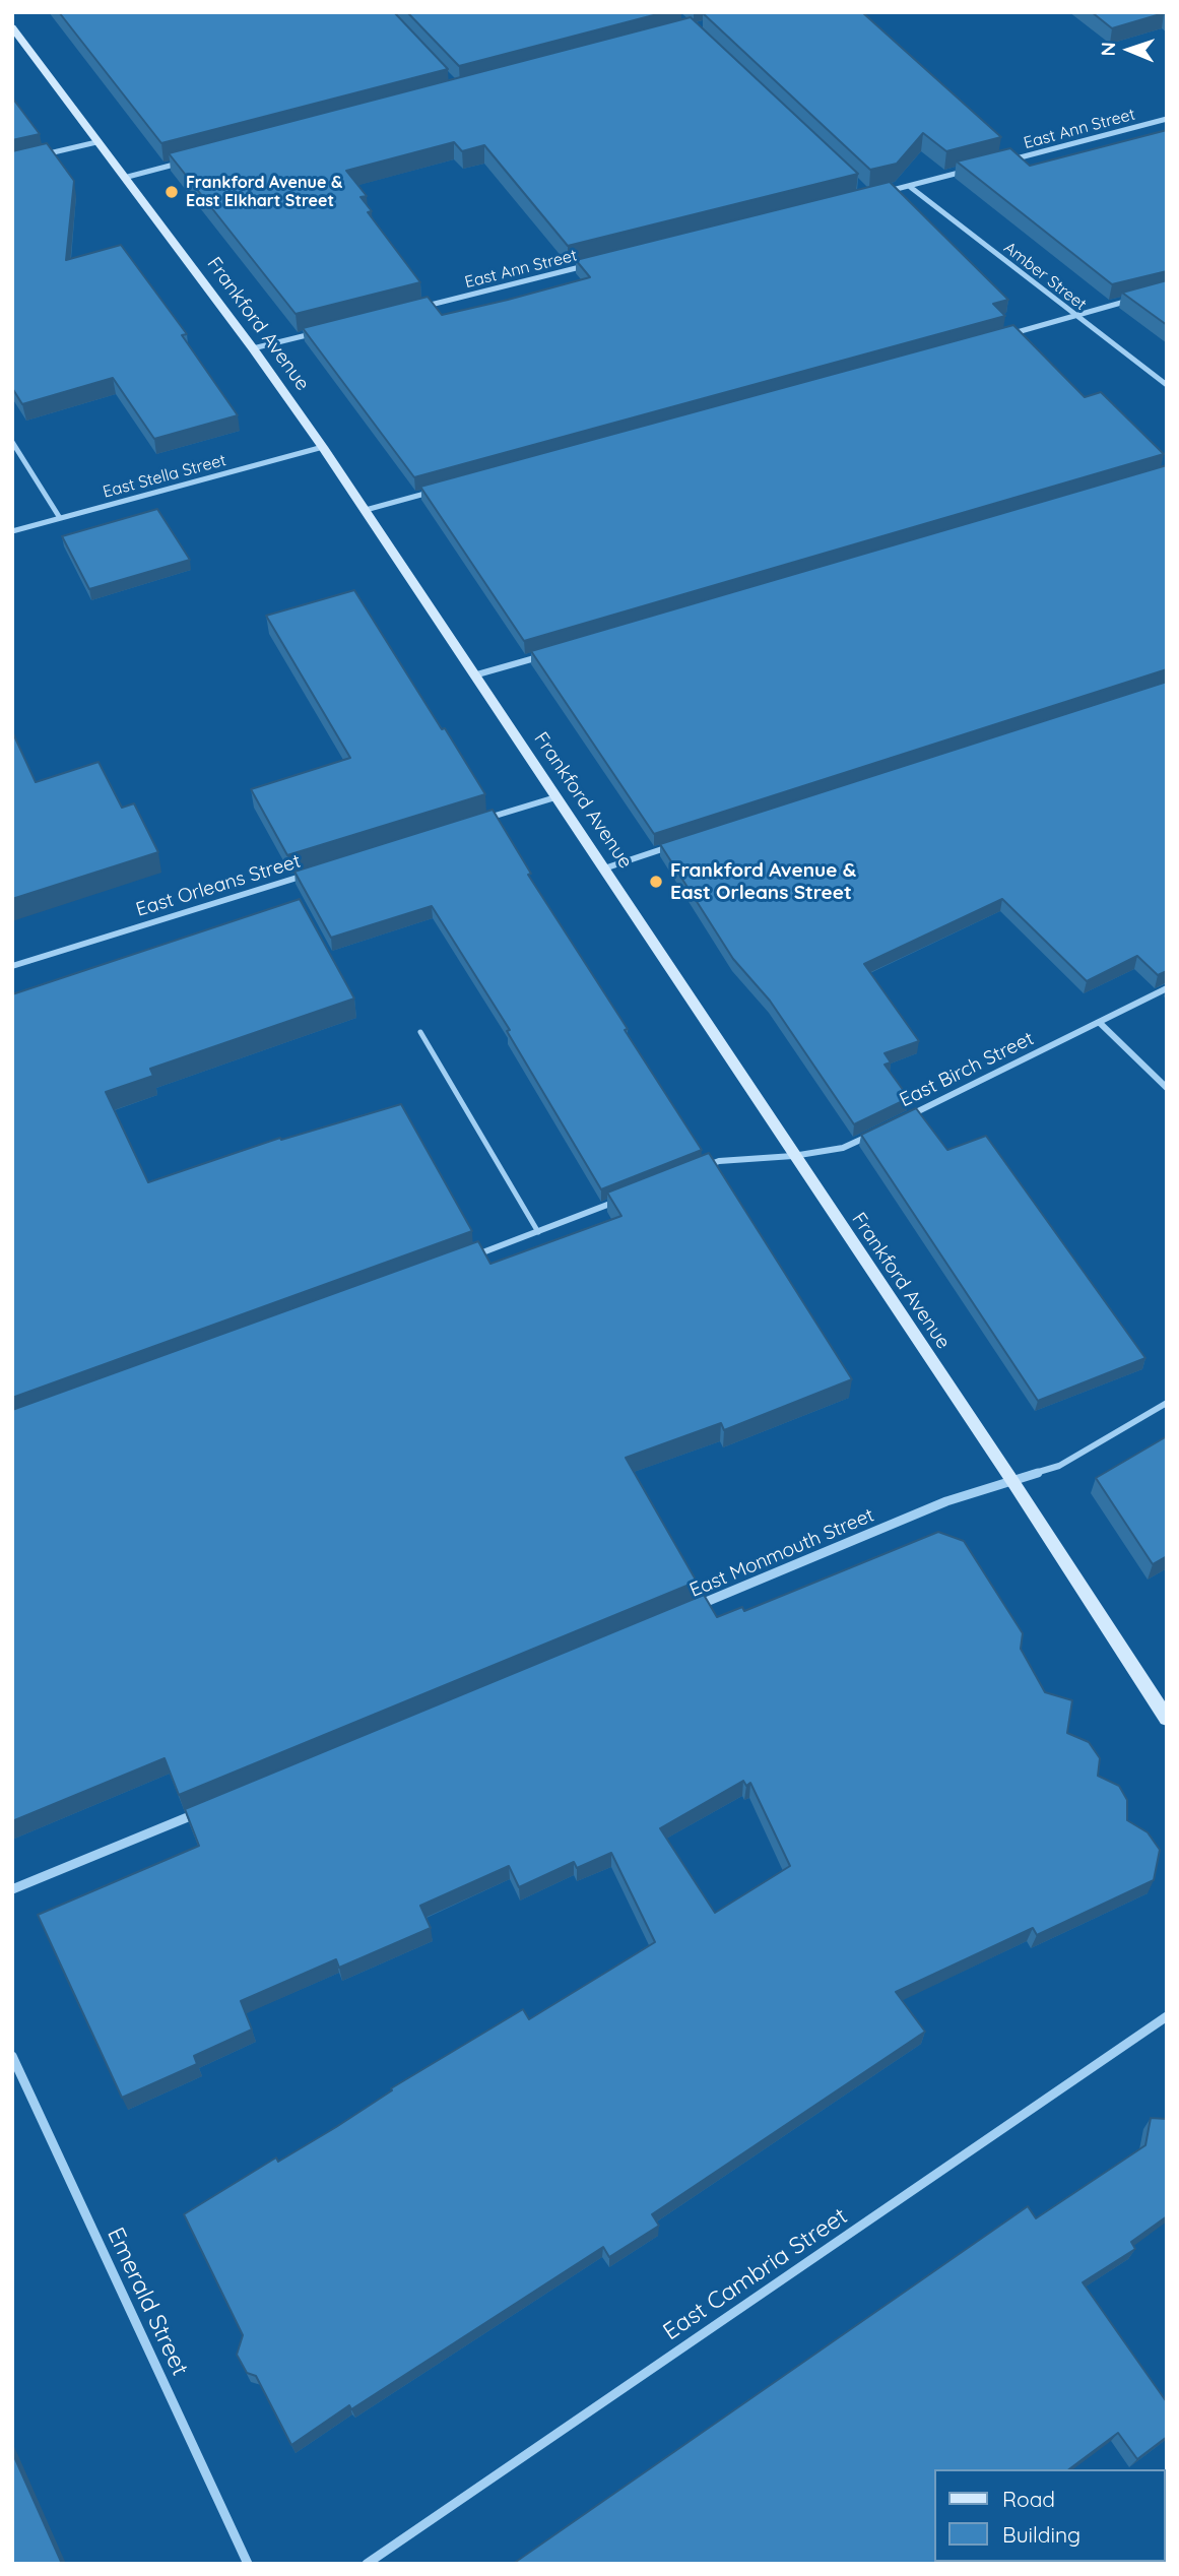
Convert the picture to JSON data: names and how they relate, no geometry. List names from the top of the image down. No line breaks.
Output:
{"streets":{"main road":["Frankford Avenue"],"street":["East Ann Street","Amber Street","East Stella Street","East Orleans Street","East Birch Street","East Monmouth Street","East Cambria Street","Emerald Street"]},"crossings":[["Frankford Avenue","East Stella Street"],["Frankford Avenue","East Monmouth Street"]],"places":["Frankford Avenue & East Elkhart Street","Frankford Avenue & East Orleans Street"],"legend":["Road","Building"],"north":"left"}
